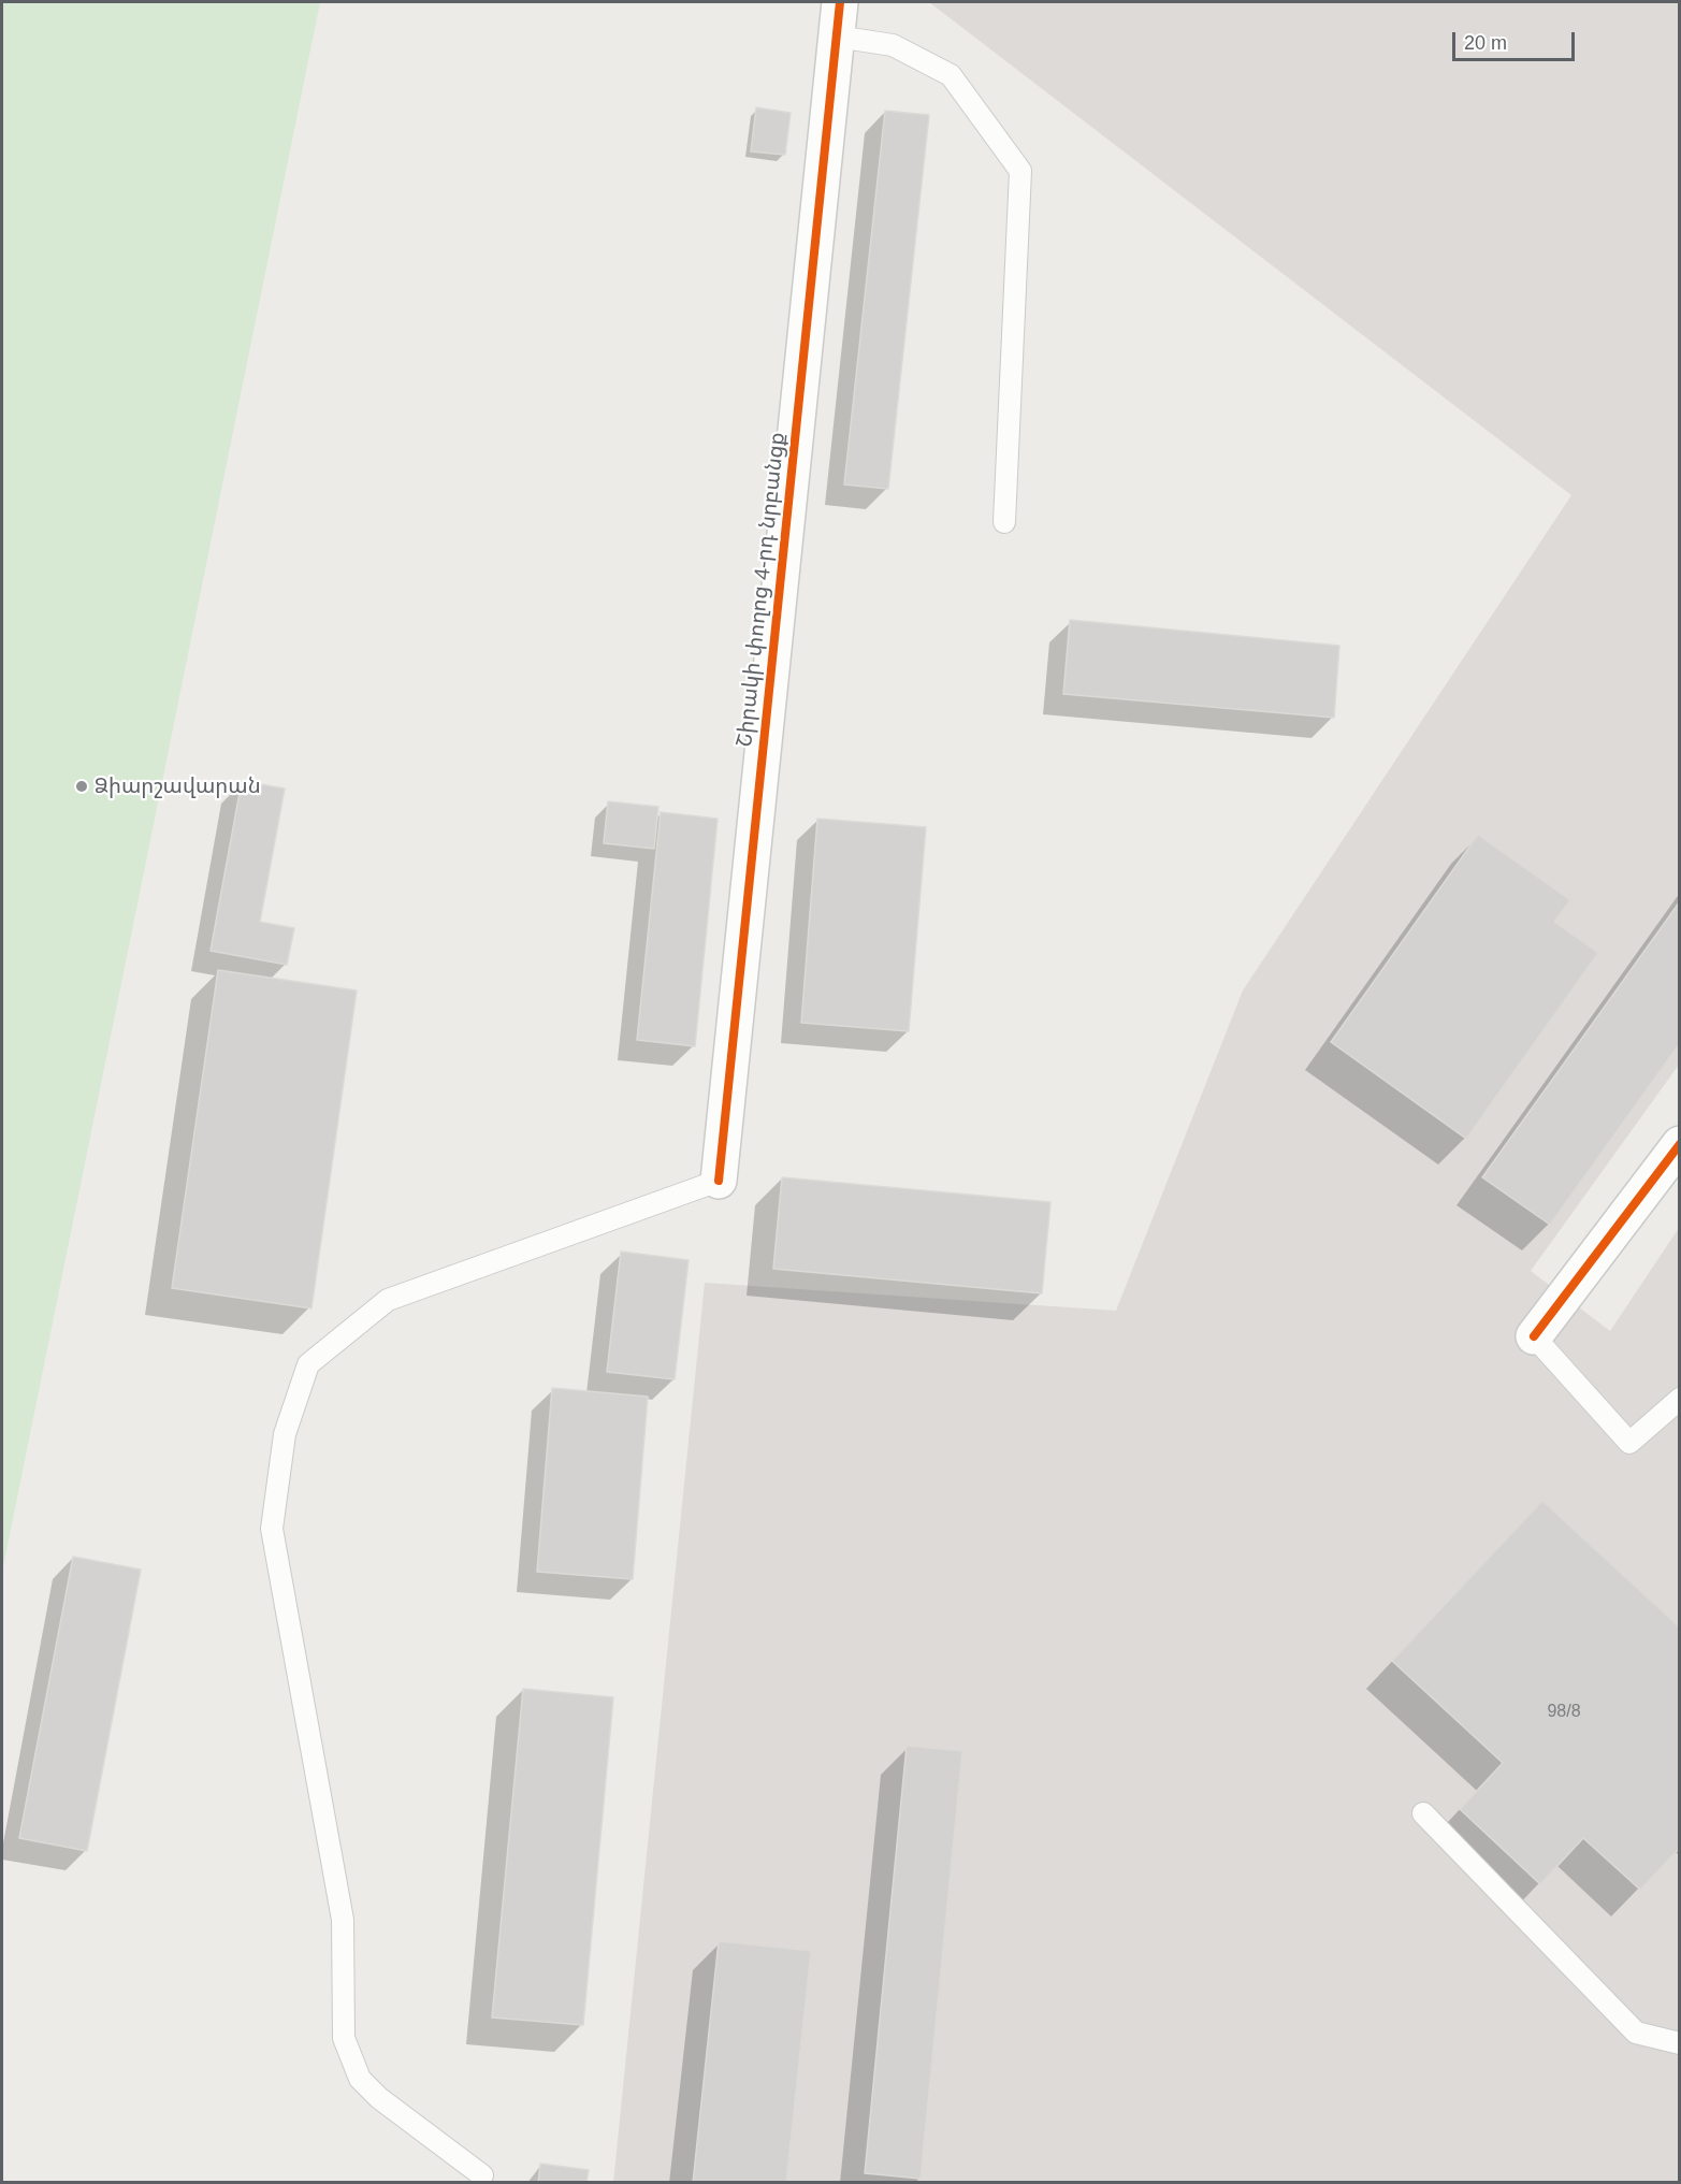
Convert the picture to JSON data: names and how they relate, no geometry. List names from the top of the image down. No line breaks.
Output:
{"streets":{"street":["Շիրակի փողոց 4-րդ նրբանցք"]},"places":["Ձիարշավարան"],"house_numbers":["98/8"],"scale_bar":"20 m"}
